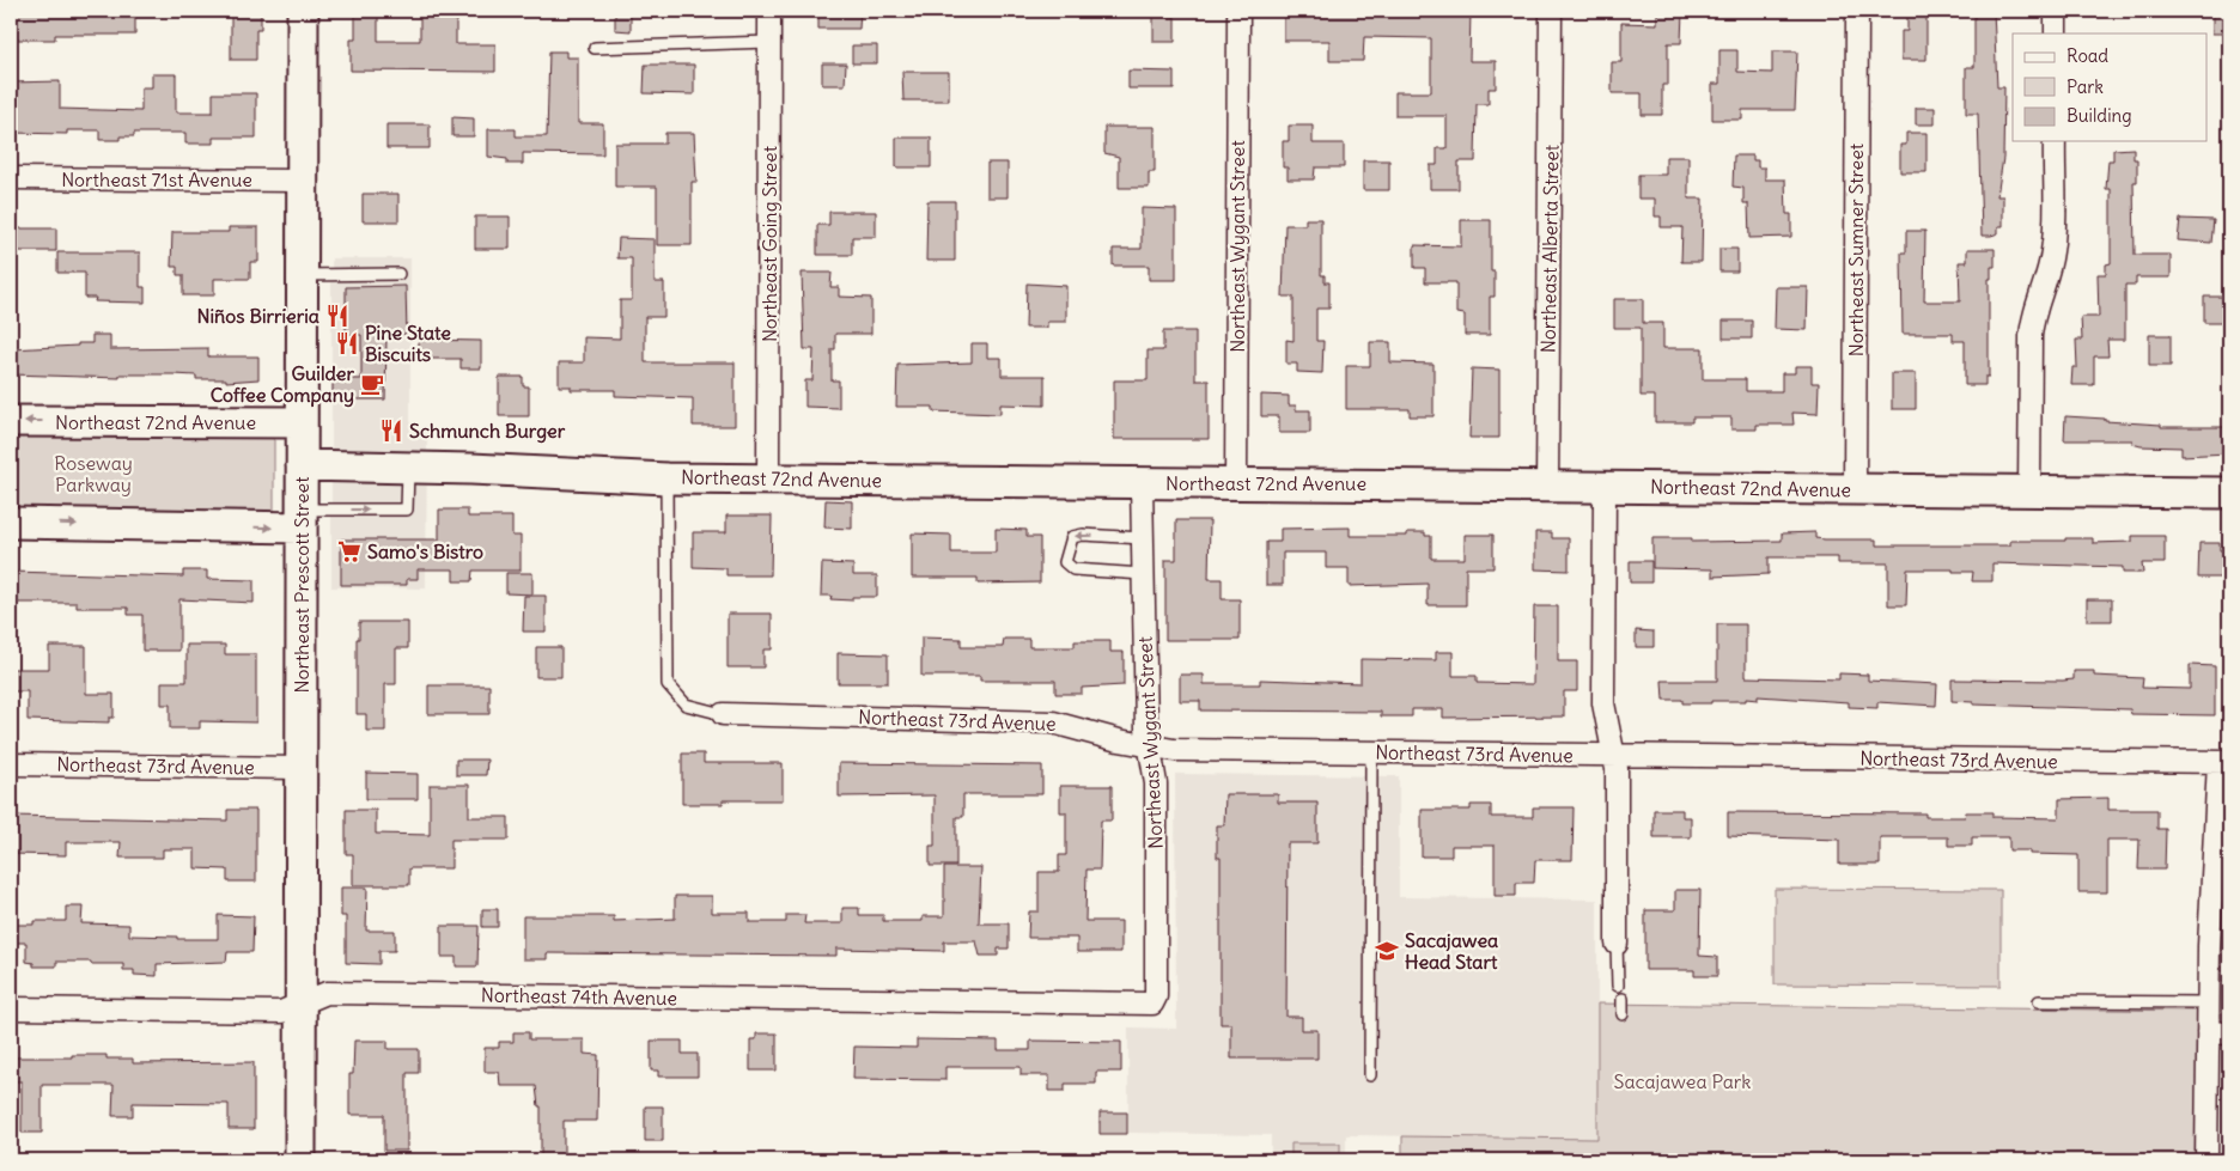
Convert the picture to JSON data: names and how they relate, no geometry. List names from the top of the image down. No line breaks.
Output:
{"streets":{"street":["Northeast 71st Avenue","Northeast Going Street","Northeast Wygant Street","Northeast Alberta Street","Northeast Sumner Street","Northeast 72nd Avenue","Northeast Prescott Street","Northeast 73rd Avenue","Northeast 74th Avenue"]},"crossings":[["Northeast 71st Avenue","Northeast Prescott Street"],["Northeast Going Street","Northeast 72nd Avenue"],["Northeast Wygant Street","Northeast 72nd Avenue"],["Northeast Wygant Street","Northeast 73rd Avenue"],["Northeast Wygant Street","Northeast 74th Avenue"],["Northeast Alberta Street","Northeast 72nd Avenue"],["Northeast Sumner Street","Northeast 72nd Avenue"],["Northeast 72nd Avenue","Northeast Prescott Street"],["Northeast Prescott Street","Northeast 73rd Avenue"],["Northeast Prescott Street","Northeast 74th Avenue"]],"parks":["Roseway Parkway","Sacajawea Park"],"places":{"restaurant":["Niños Birrieria","Pine State Biscuits","Schmunch Burger"],"cafe":["Guilder Coffee Company"],"supermarket":["Samo's Bistro"],"school or university":["Sacajawea Head Start"]},"legend":["Road","Park","Building"]}
